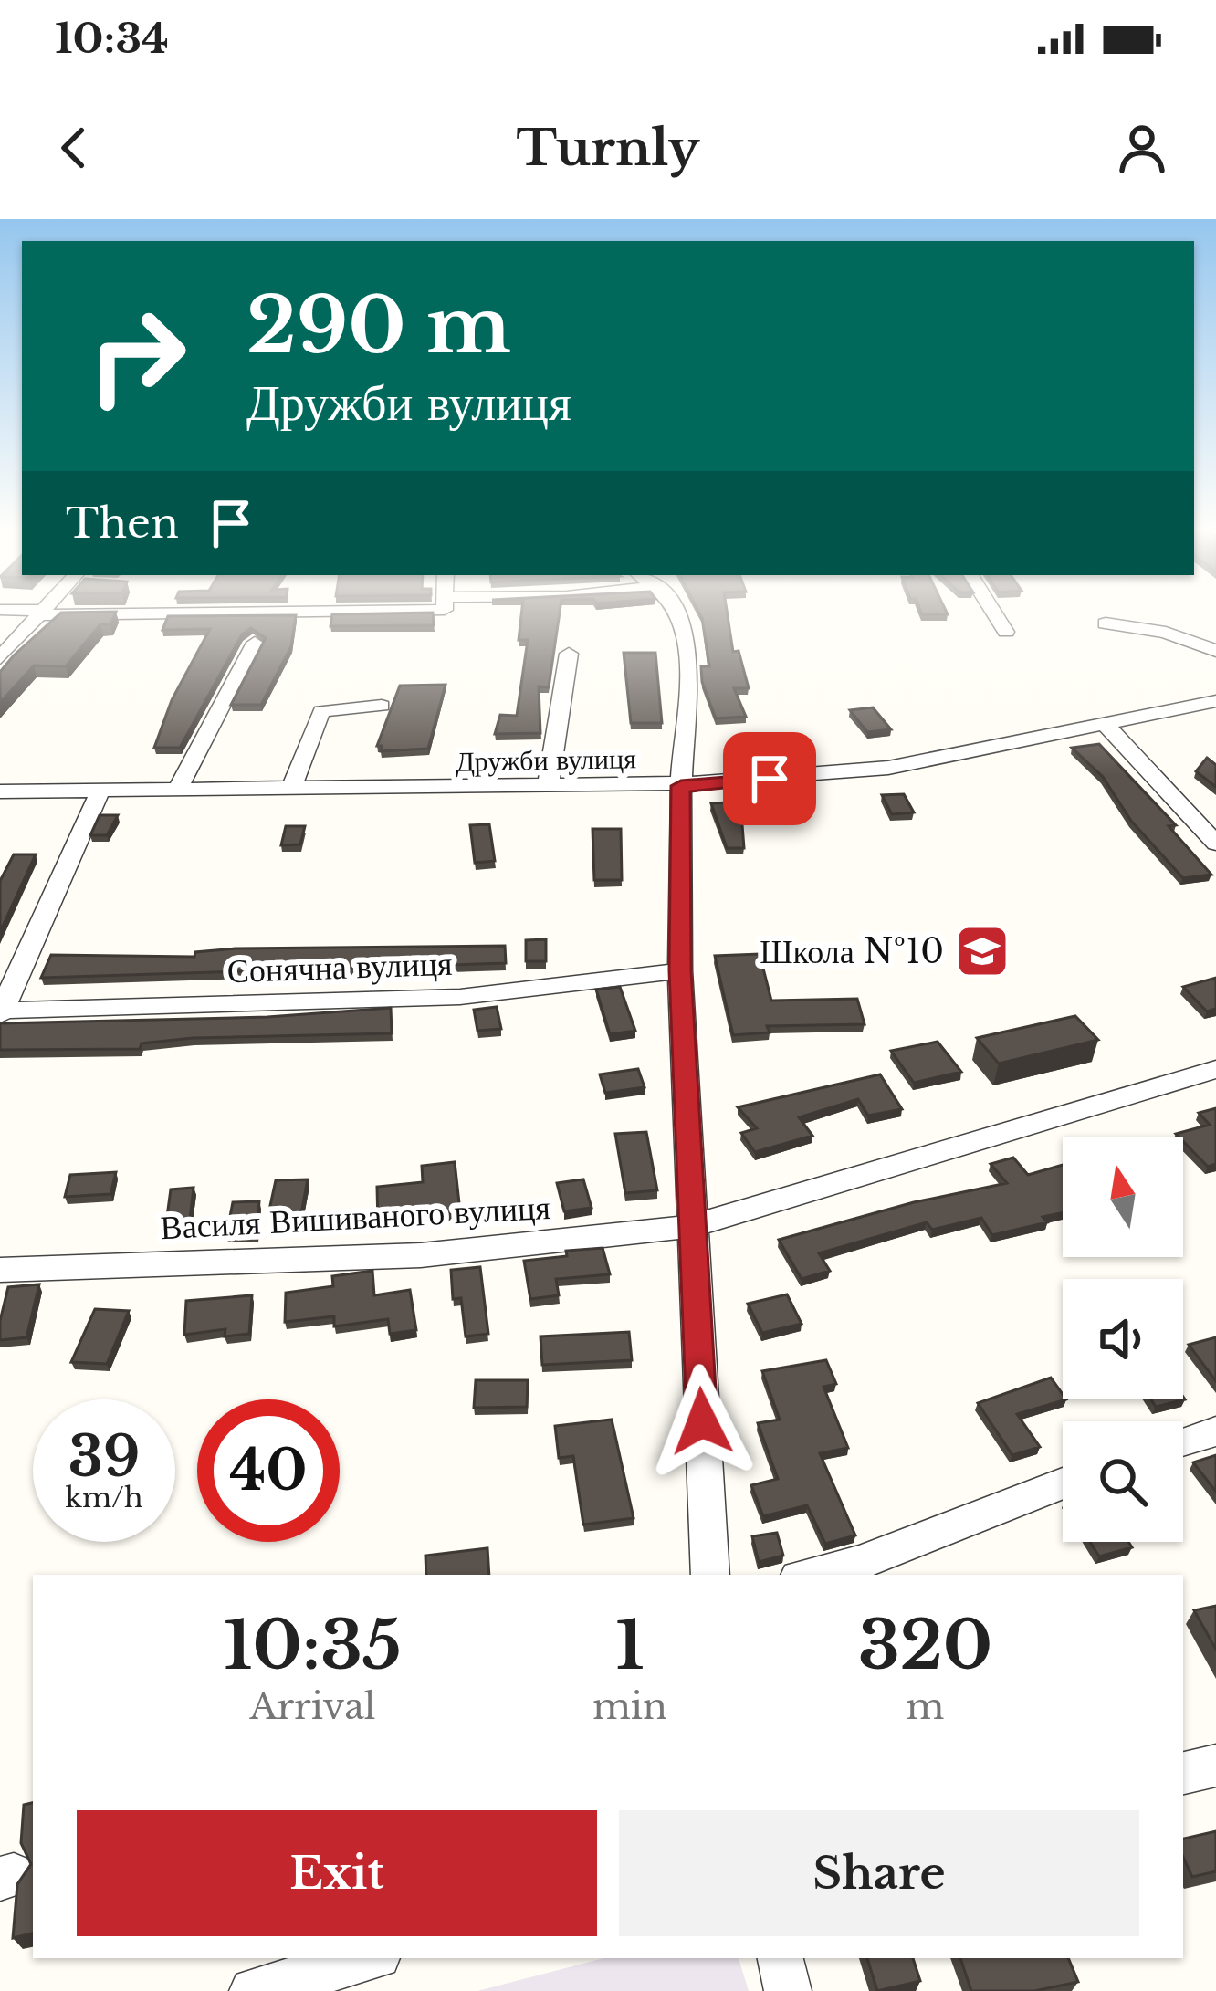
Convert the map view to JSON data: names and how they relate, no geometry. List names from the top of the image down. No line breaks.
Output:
{"streets":{"street":["Дружби вулиця","Сонячна вулиця","Василя Вишиваного вулиця"]},"places":{"school or university":["Школа №10"]},"north":"top","page":{"status":"10:34","header":"Turnly","turn":["290 m","Дружби вулиця"],"then":"Then","speed":"39 km/h","limit":"40","eta":["10:35","Arrival","1","min","320","m"],"buttons":["Exit","Share"]}}
